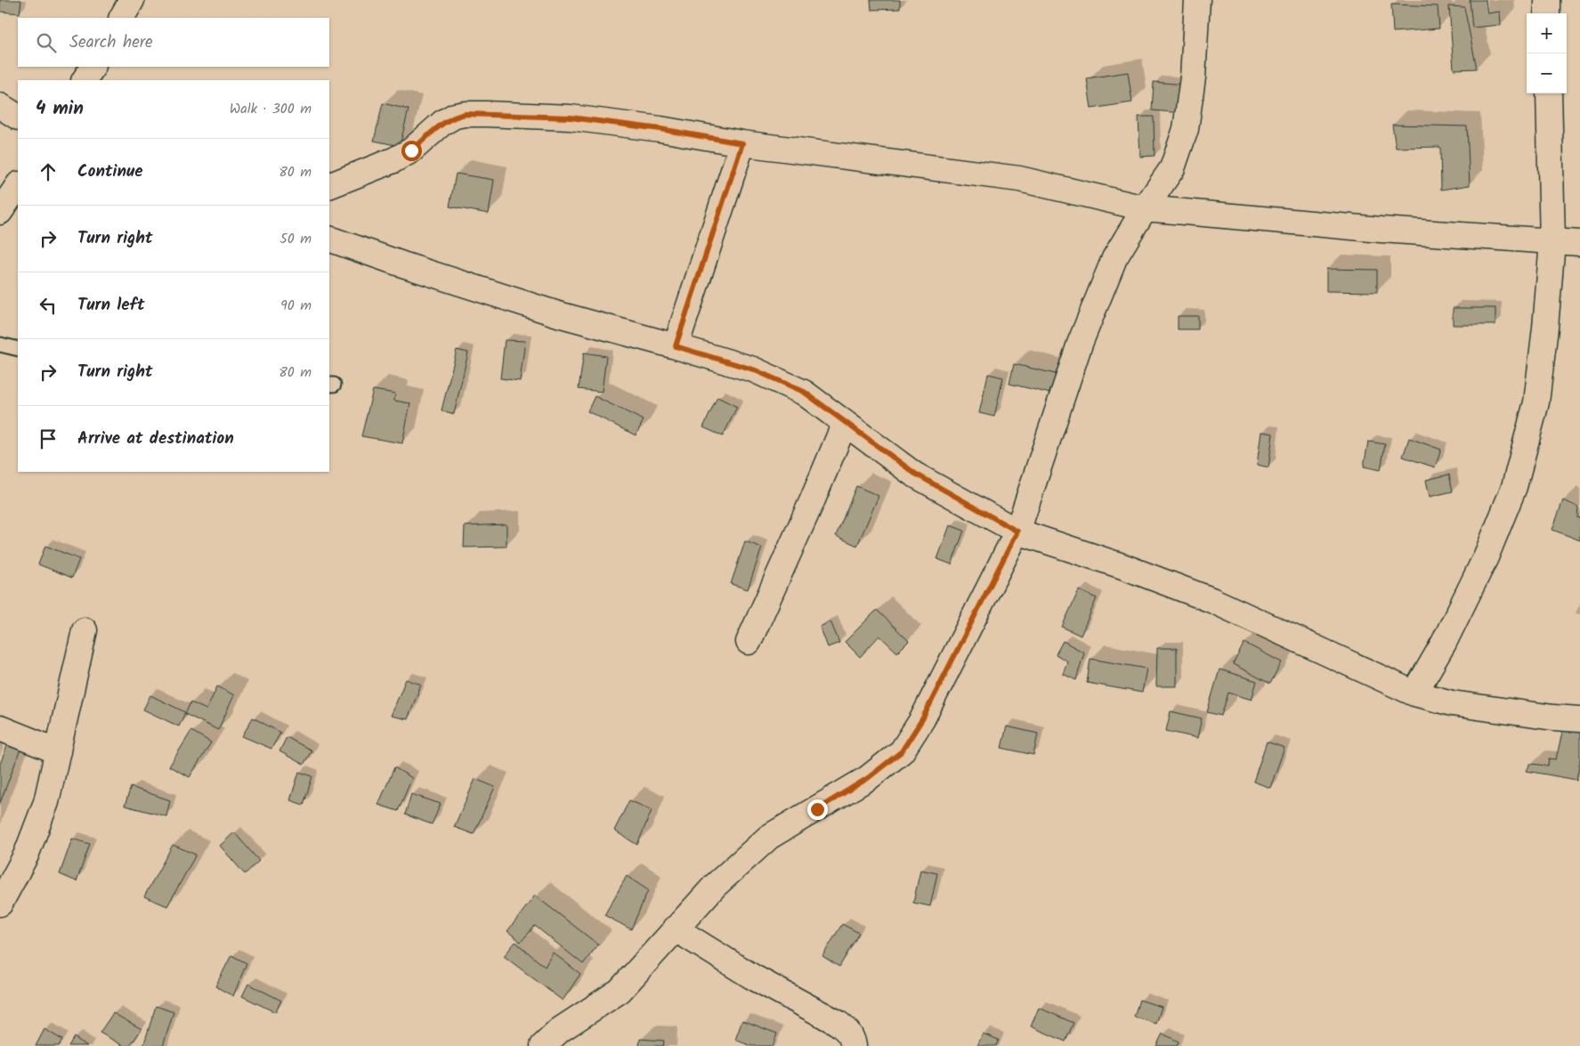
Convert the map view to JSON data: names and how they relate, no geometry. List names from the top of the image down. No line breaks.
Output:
{"page":{"map_buttons":["+","−"],"search":"Search here","heading":["4 min","Walk · 300 m"],"list":[["Continue","80 m"],["Turn right","50 m"],["Turn left","90 m"],["Turn right","80 m"],"Arrive at destination"]}}
